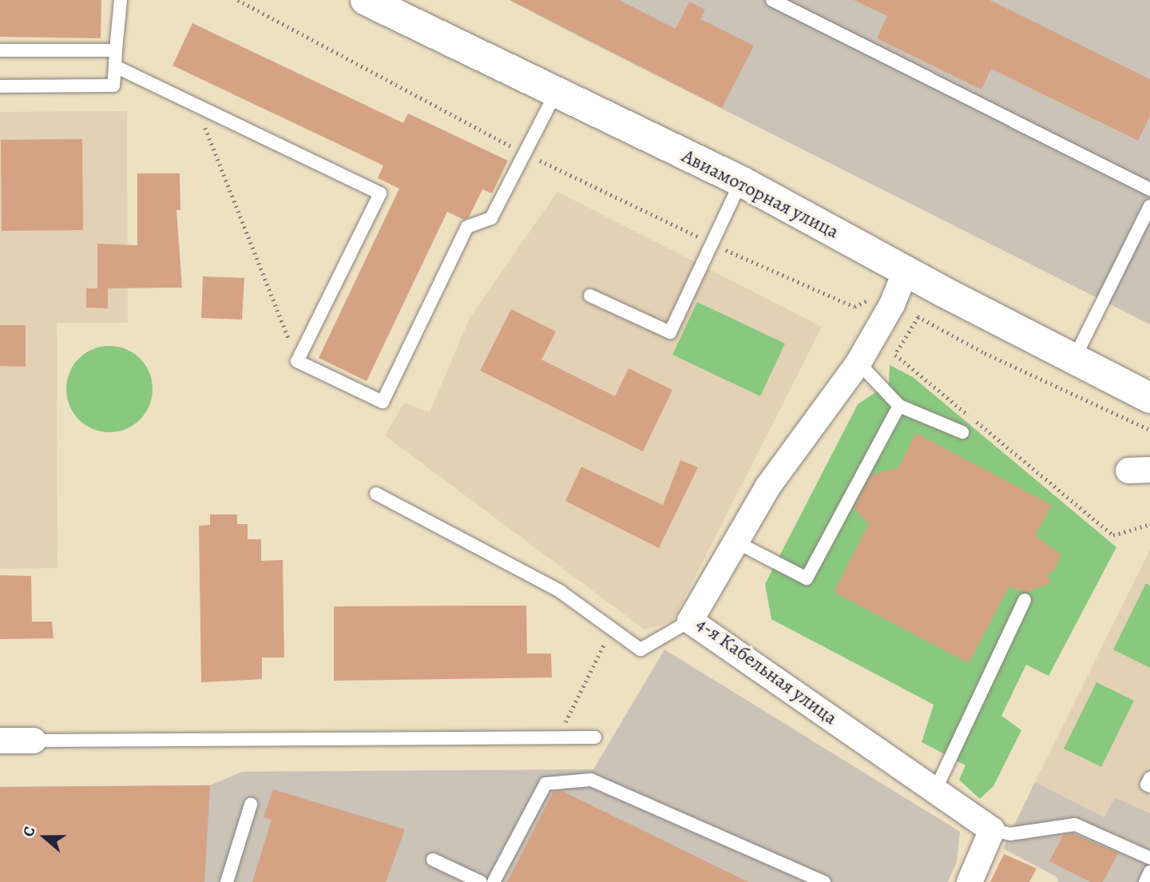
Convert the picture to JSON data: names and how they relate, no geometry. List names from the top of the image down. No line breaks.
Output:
{"streets":{"street":["Авиамоторная улица","4-я Кабельная улица"]},"crossings":[["Авиамоторная улица","4-я Кабельная улица"]],"north":"left"}
